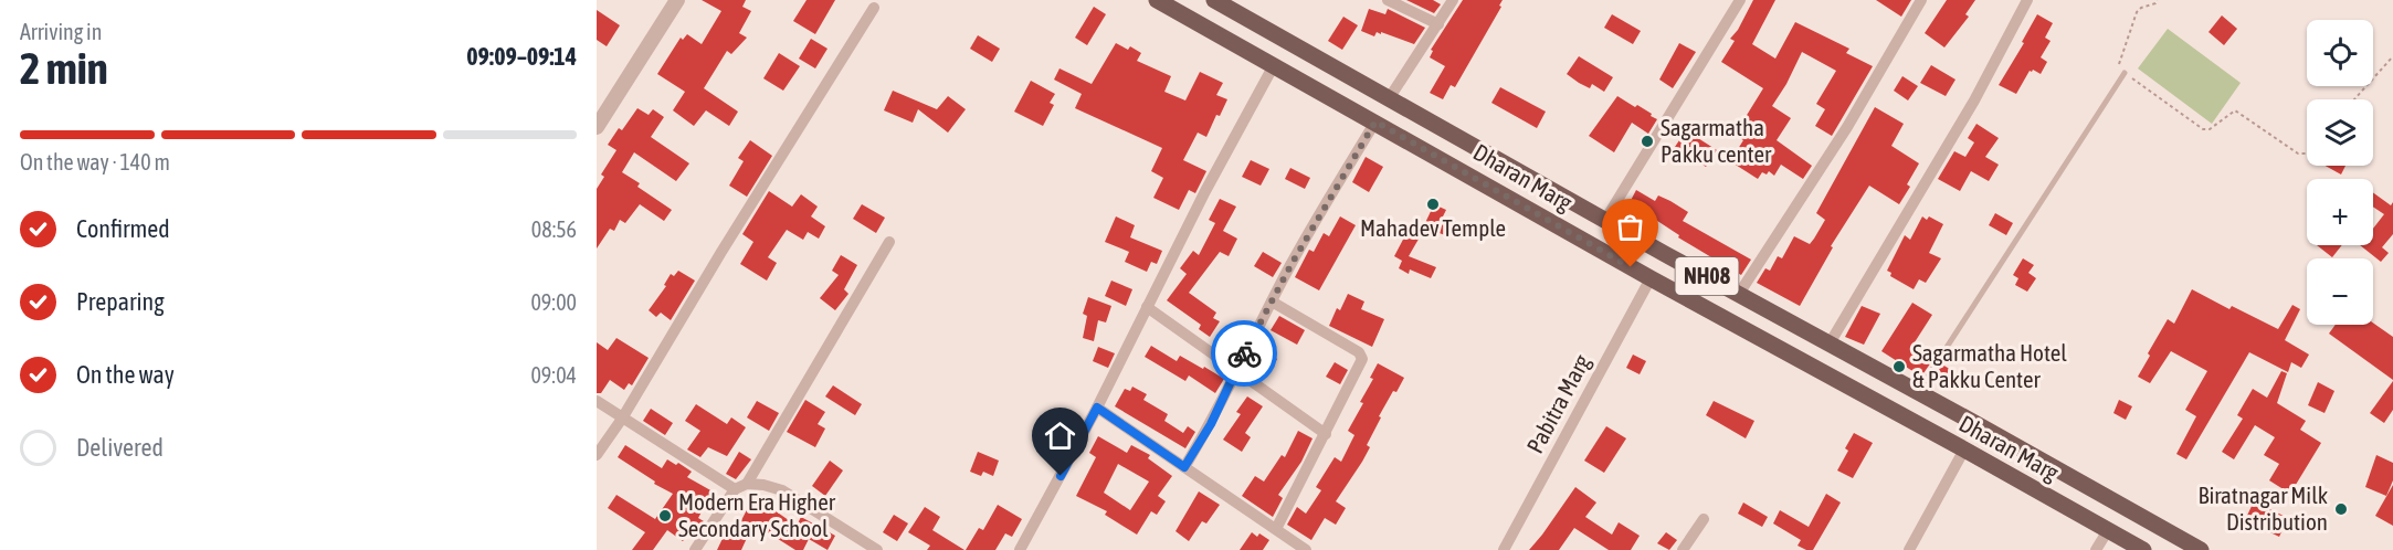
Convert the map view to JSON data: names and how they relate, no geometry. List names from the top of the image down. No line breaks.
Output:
{"streets":{"main road":["Dharan Marg","NH08"],"street":["Pabitra Marg"]},"crossings":[["Dharan Marg","Pabitra Marg"]],"places":["Sagarmatha Pakku center","Mahadev Temple","Sagarmatha Hotel & Pakku Center","Biratnagar Milk Distribution","Modern Era Higher Secondary School"],"page":{"heading":["2 min","Arriving in","09:09–09:14"],"map_buttons":["+","−"],"bar":"On the way · 140 m","list":[["Confirmed","08:56"],["Preparing","09:00"],["On the way","09:04"],"Delivered"]}}
